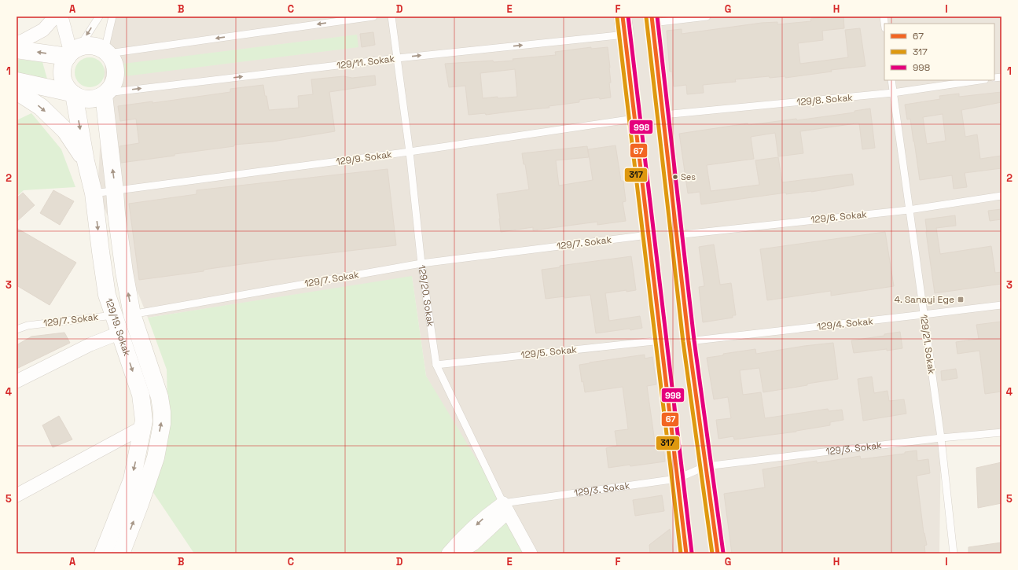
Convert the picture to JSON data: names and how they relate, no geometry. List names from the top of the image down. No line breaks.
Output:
{"streets":{"main road":["129/19. Sokak"],"street":["129/20. Sokak","129/3. Sokak"],"lane":["129/11. Sokak","129/8. Sokak","129/9. Sokak","129/6. Sokak","129/7. Sokak","129/4. Sokak","129/21. Sokak","129/5. Sokak"]},"crossings":[["129/11. Sokak","129/20. Sokak"],["129/11. Sokak","129/19. Sokak"],["129/8. Sokak","129/21. Sokak"],["129/9. Sokak","129/20. Sokak"],["129/9. Sokak","129/19. Sokak"],["129/6. Sokak","129/21. Sokak"],["129/7. Sokak","129/20. Sokak"],["129/7. Sokak","129/19. Sokak"],["129/20. Sokak","129/5. Sokak"],["129/20. Sokak","129/3. Sokak"],["129/4. Sokak","129/21. Sokak"],["129/21. Sokak","129/3. Sokak"]],"places":{"other":["Ses"],"transit":["4. Sanayi Ege"]},"lines":["transit line 67","transit line 998","transit line 317"],"legend":["67","317","998"],"grid":{"columns":["A","B","C","D","E","F","G","H","I"],"rows":["1","2","3","4","5"]}}
